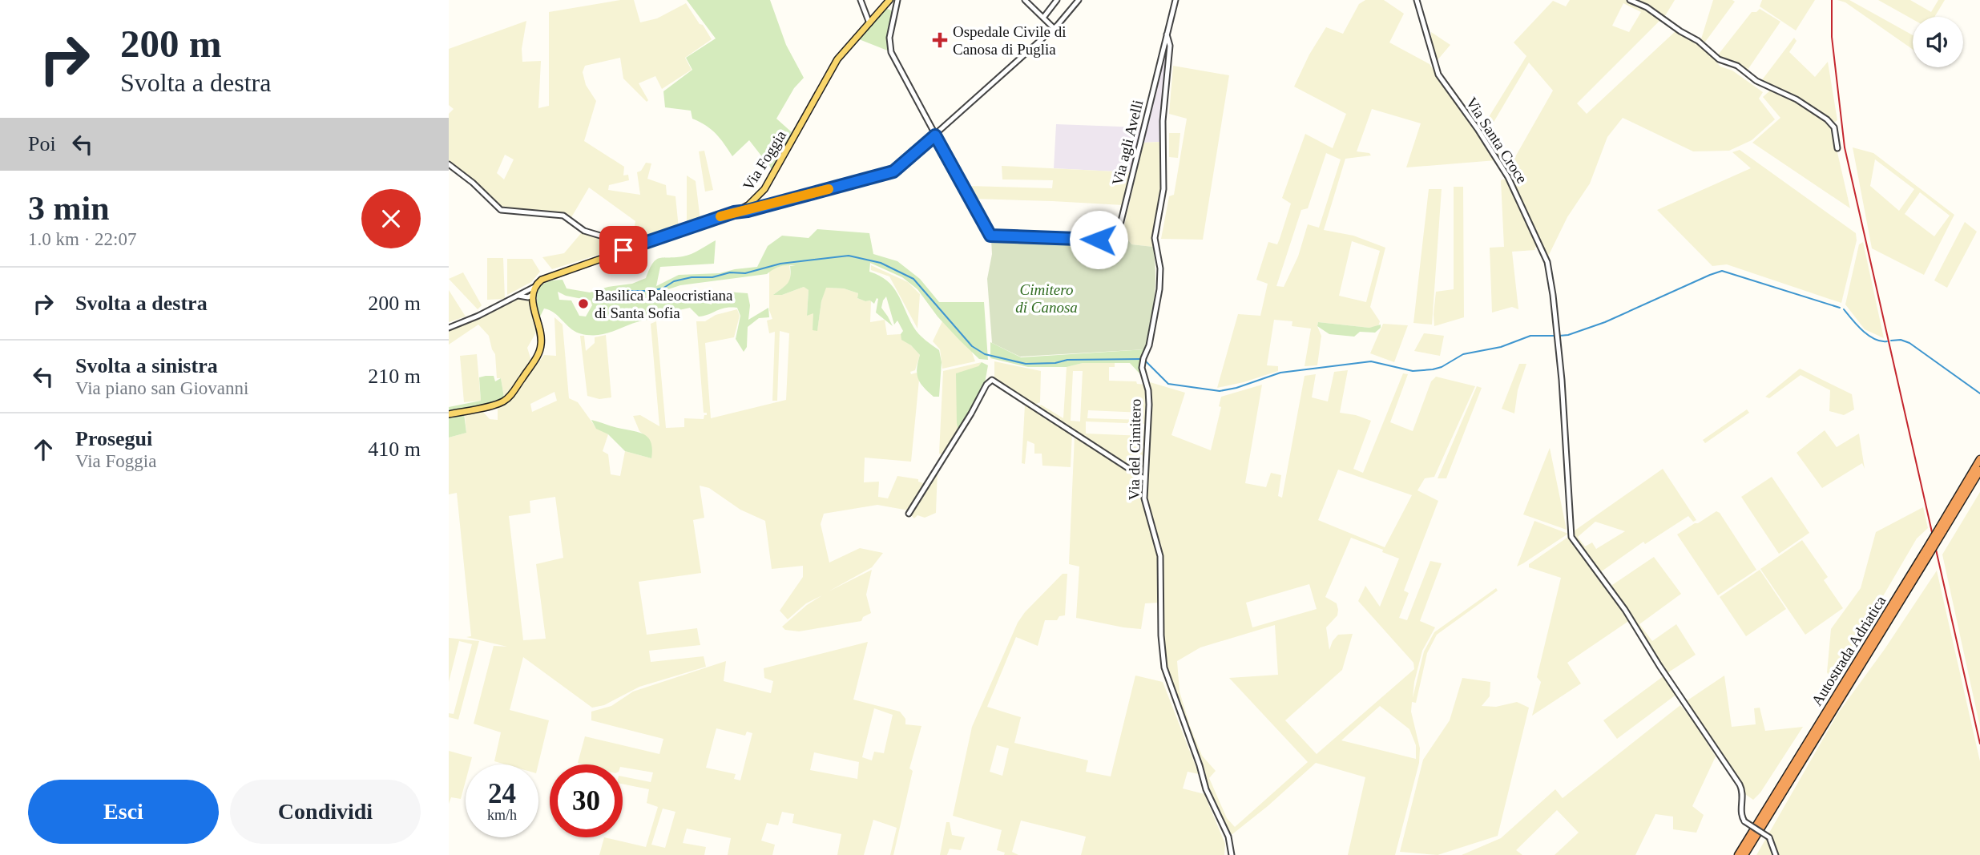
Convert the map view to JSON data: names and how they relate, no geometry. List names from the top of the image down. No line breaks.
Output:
{"streets":{"highway":["Autostrada Adriatica"],"main road":["Via Foggia"],"street":["Via Santa Croce","Via agli Avelli","Via del Cimitero"]},"crossings":[["Via agli Avelli","Via del Cimitero"]],"parks":["Cimitero di Canosa"],"places":{"health":["Ospedale Civile di Canosa di Puglia"],"other":["Basilica Paleocristiana di Santa Sofia"]},"page":{"turn":["200 m","Svolta a destra"],"then":"Poi","heading":["3 min","1.0 km · 22:07"],"list":[{"name":"Svolta a destra","value":"200 m"},{"name":"Svolta a sinistra","note":"Via piano san Giovanni","value":"210 m"},{"name":"Prosegui","note":"Via Foggia","value":"410 m"}],"speed":"24 km/h","limit":"30","buttons":["Esci","Condividi"]}}
